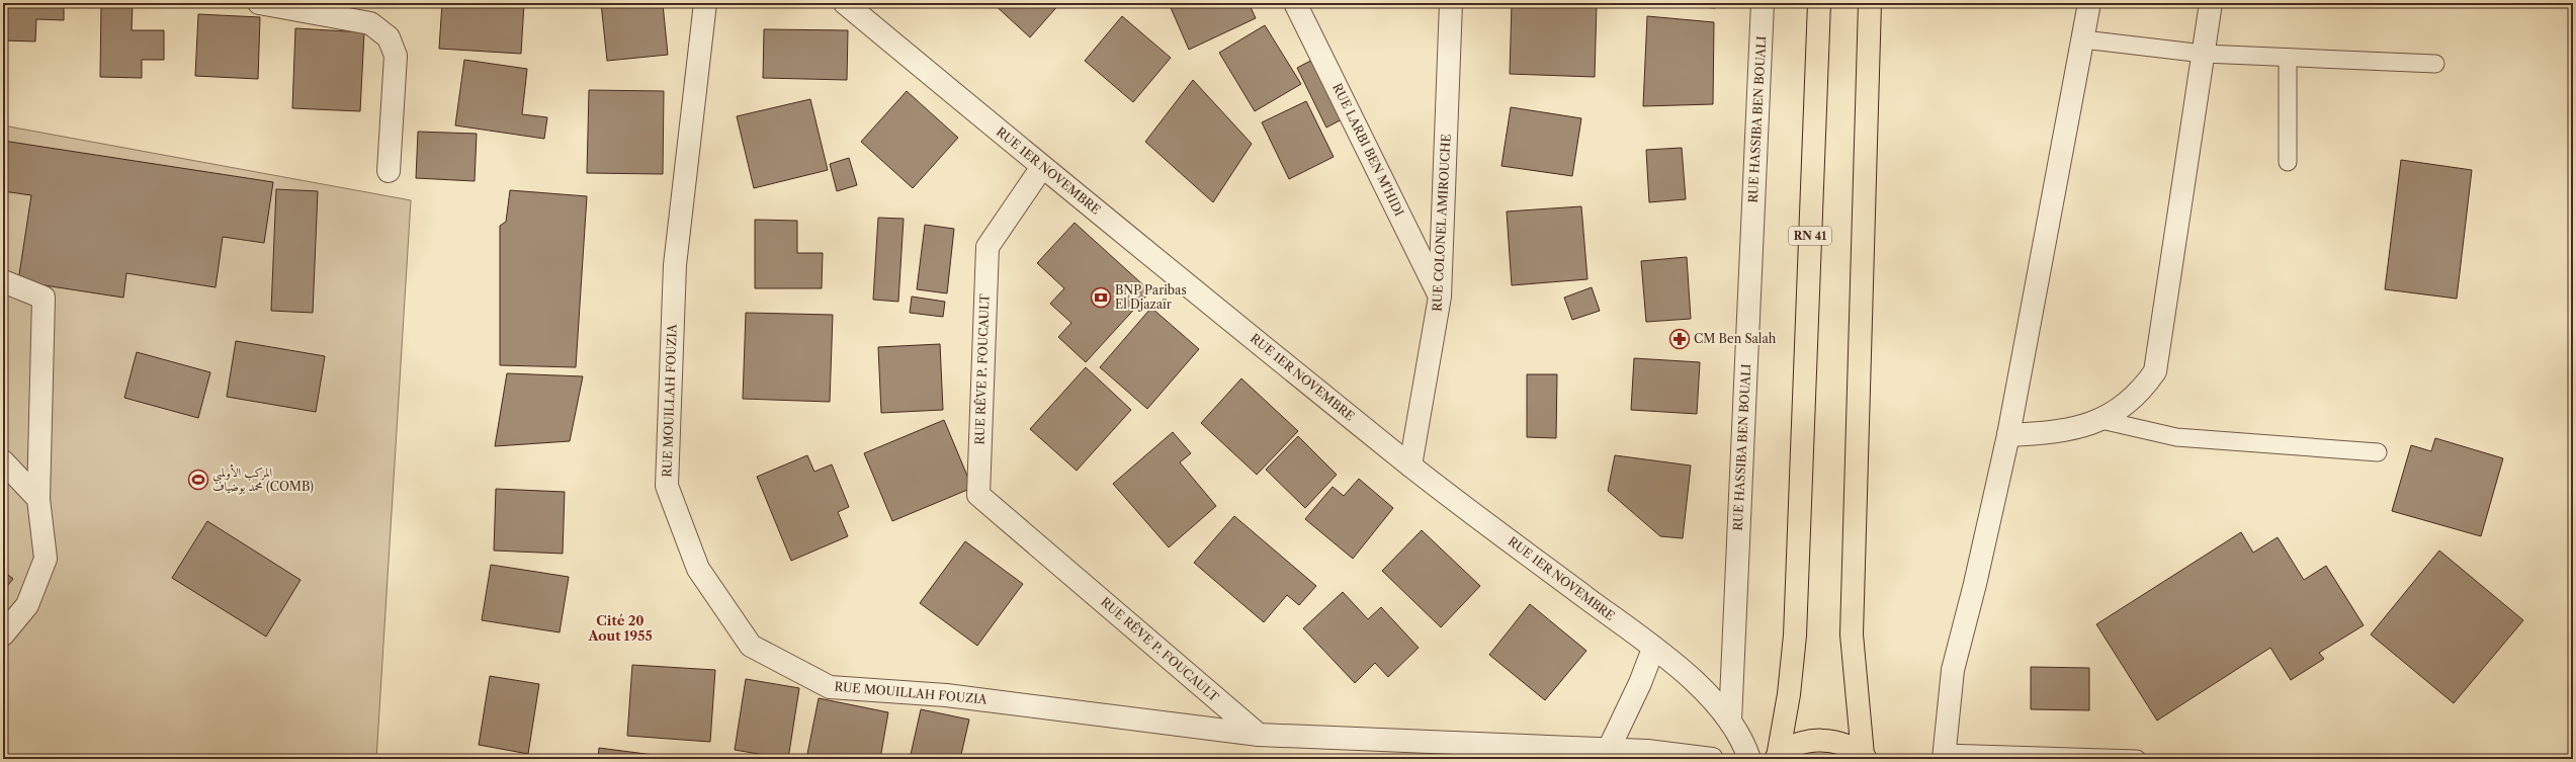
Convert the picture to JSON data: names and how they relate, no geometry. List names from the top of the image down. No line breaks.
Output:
{"streets":{"highway":["RN 41"],"street":["RUE HASSIBA BEN BOUALI","RUE LARBI BEN M'HIDI","RUE 1ER NOVEMBRE","RUE COLONEL AMIROUCHE","RUE RÊVE P. FOUCAULT","RUE MOUILLAH FOUZIA"]},"crossings":[["RUE HASSIBA BEN BOUALI","RUE 1ER NOVEMBRE"],["RUE LARBI BEN M'HIDI","RUE COLONEL AMIROUCHE"],["RUE 1ER NOVEMBRE","RUE COLONEL AMIROUCHE"],["RUE 1ER NOVEMBRE","RUE RÊVE P. FOUCAULT"],["RUE RÊVE P. FOUCAULT","RUE MOUILLAH FOUZIA"]],"districts":["Cité 20 Aout 1955"],"places":{"bank":["BNP Paribas El Djazaïr"],"pharmacy":["CM Ben Salah"],"sports":["المركب الأولمبي محمد بوضياف (COMB)"]}}
